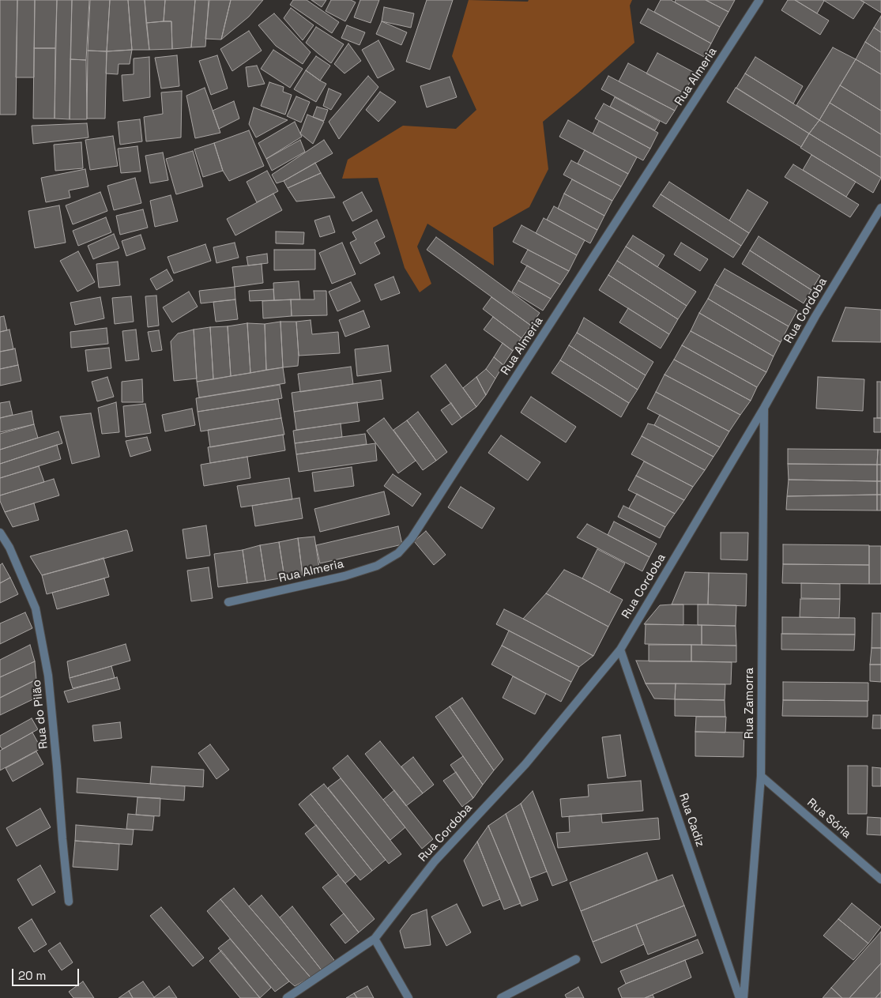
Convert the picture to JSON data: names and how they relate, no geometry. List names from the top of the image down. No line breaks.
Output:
{"streets":{"street":["Rua Almeria","Rua Cordoba","Rua Zamorra","Rua do Pilão","Rua Sória","Rua Cadiz"]},"crossings":[["Rua Cordoba","Rua Zamorra"],["Rua Cordoba","Rua Cadiz"],["Rua Zamorra","Rua Sória"]],"scale_bar":"20 m"}
